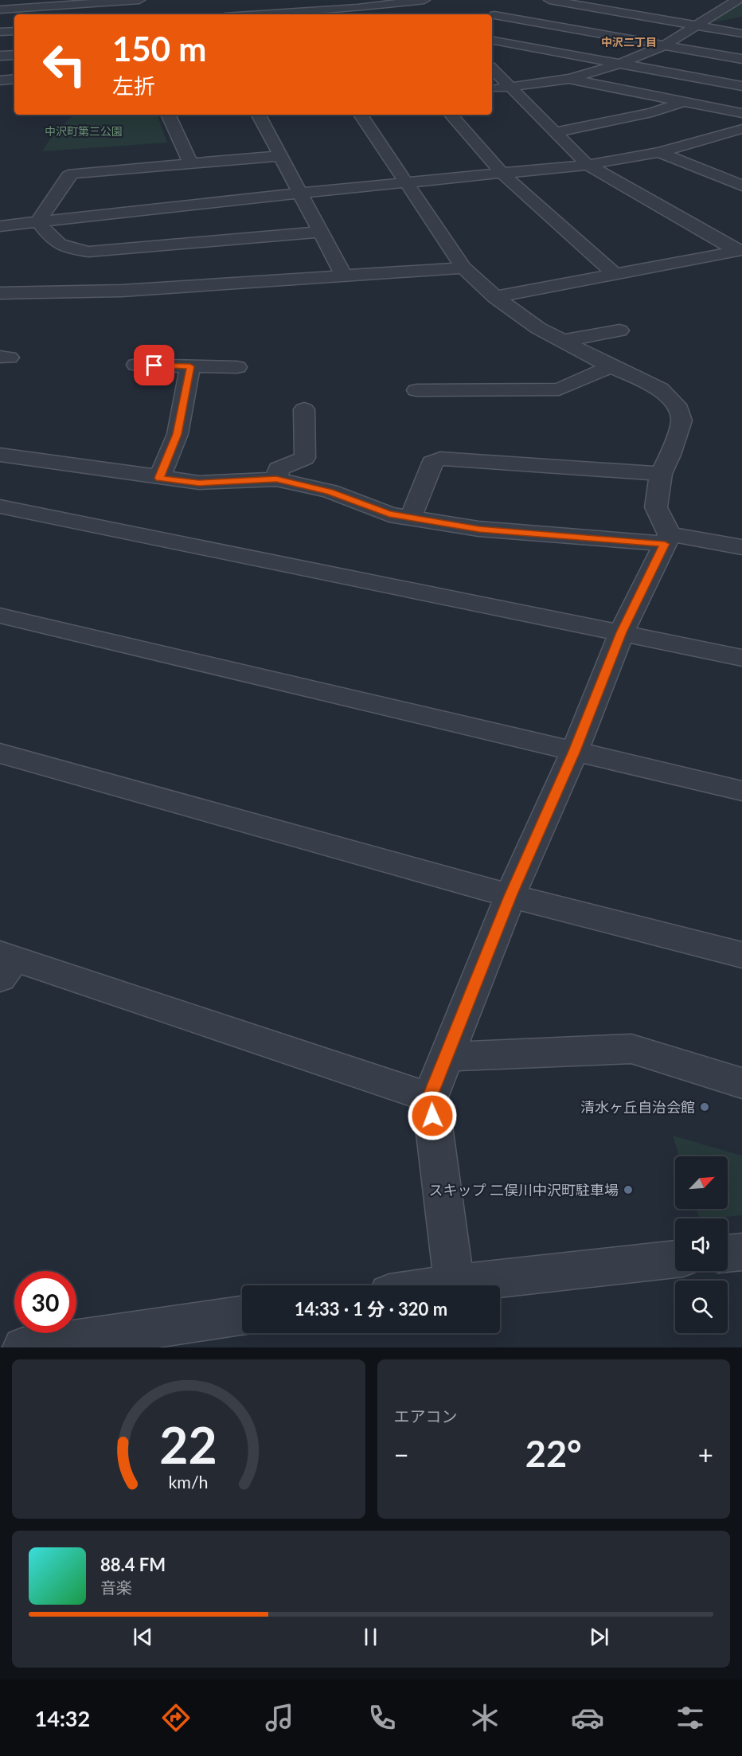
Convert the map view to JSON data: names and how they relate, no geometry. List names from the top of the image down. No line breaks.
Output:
{"districts":["中沢二丁目"],"parks":["中沢町第三公園"],"places":["清水ヶ丘自治会館","スキップ 二俣川中沢町駐車場"],"north":"top right","page":{"turn":["150 m","左折"],"limit":"30","trip":"14:33 · 1 分 · 320 m","tile":"エアコン","heat":["−","22°","+"],"song":["88.4 FM","音楽"],"tabs":"14:32","gauge":["22","km/h"]}}
